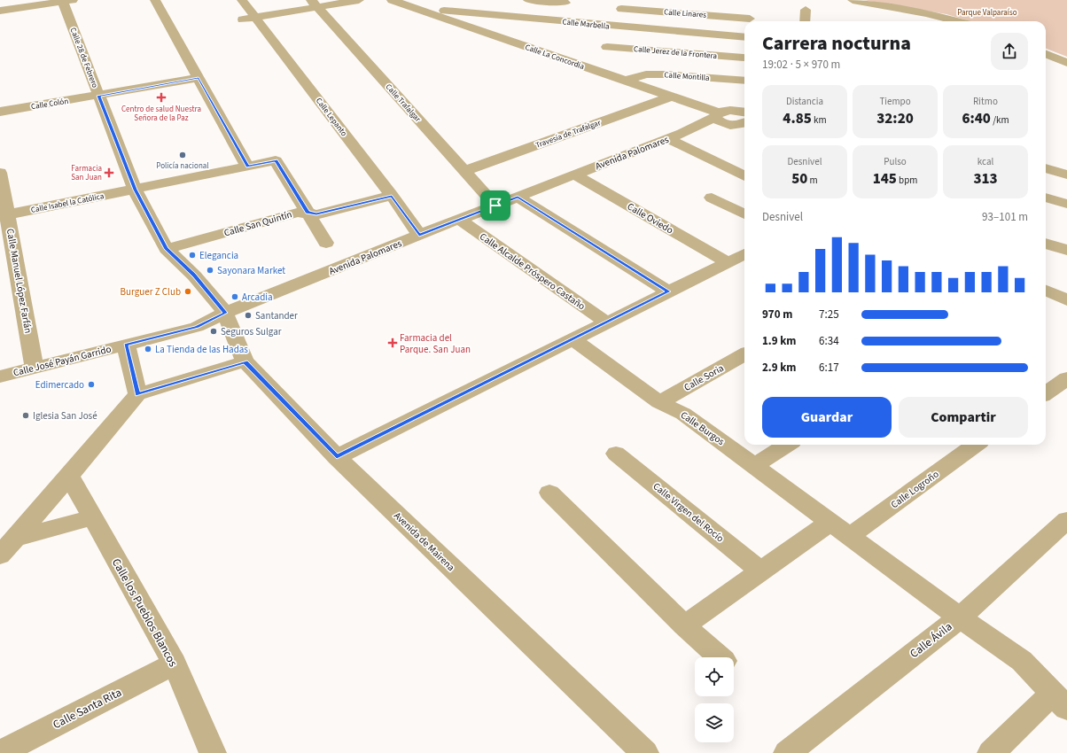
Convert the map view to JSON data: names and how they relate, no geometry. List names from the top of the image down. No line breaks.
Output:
{"streets":{"street":["Calle Linares","Calle Marbella","Calle Jerez de la Frontera","Calle La Concordia","Calle 28 de Febrero","Calle Montilla","Calle Trafalgar","Calle Colón","Calle Lepanto","Travesía de Trafalgar","Avenida Palomares","Calle Isabel la Católica","Calle Oviedo","Calle San Quintín","Calle Alcalde Próspero Castaño","Calle Manuel López Farfán","Calle José Payán Garrido","Calle Soria","Calle Burgos","Calle Logroño","Calle Virgen del Rocío","Avenida de Mairena","Calle los Pueblos Blancos","Calle Ávila","Calle Santa Rita"]},"crossings":[["Calle Marbella","Calle La Concordia"],["Calle La Concordia","Calle Montilla"],["Calle La Concordia","Travesía de Trafalgar"],["Calle 28 de Febrero","Calle Colón"],["Calle 28 de Febrero","Avenida Palomares"],["Calle 28 de Febrero","Calle Isabel la Católica"],["Calle 28 de Febrero","Calle San Quintín"],["Calle 28 de Febrero","Calle José Payán Garrido"],["Calle 28 de Febrero","Avenida de Mairena"],["Calle Trafalgar","Travesía de Trafalgar"],["Calle Trafalgar","Avenida Palomares"],["Calle Lepanto","Avenida Palomares"],["Calle Lepanto","Calle San Quintín"],["Avenida Palomares","Calle Oviedo"],["Avenida Palomares","Calle Alcalde Próspero Castaño"],["Avenida Palomares","Calle José Payán Garrido"],["Avenida Palomares","Avenida de Mairena"],["Calle Isabel la Católica","Calle San Quintín"],["Calle Isabel la Católica","Calle Manuel López Farfán"],["Calle Manuel López Farfán","Calle José Payán Garrido"],["Calle José Payán Garrido","Avenida de Mairena"],["Calle Soria","Calle Burgos"],["Calle Burgos","Calle Logroño"],["Calle Burgos","Calle Ávila"],["Calle los Pueblos Blancos","Calle Santa Rita"]],"parks":["Parque Valparaíso"],"places":{"health":["Centro de salud Nuestra Señora de la Paz","Farmacia San Juan","Farmacia del Parque. San Juan"],"other":["Policía nacional","Elegancia","Sayonara Market","Burguer Z Club","Arcadia","Santander","Seguros Sulgar","La Tienda de las Hadas","Edimercado","Iglesia San José"]},"page":{"heading":["Carrera nocturna","19:02 · 5 × 970 m"],"stats":[["Distancia","4.85 km"],["Tiempo","32:20"],["Ritmo","6:40 /km"],["Desnivel","50 m"],["Pulso","145 bpm"],["kcal","313"]],"chart":["Desnivel","93–101 m"],"list":[{"name":"970 m","note":"7:25"},{"name":"1.9 km","note":"6:34"},{"name":"2.9 km","note":"6:17"}],"buttons":["Guardar","Compartir"]}}
